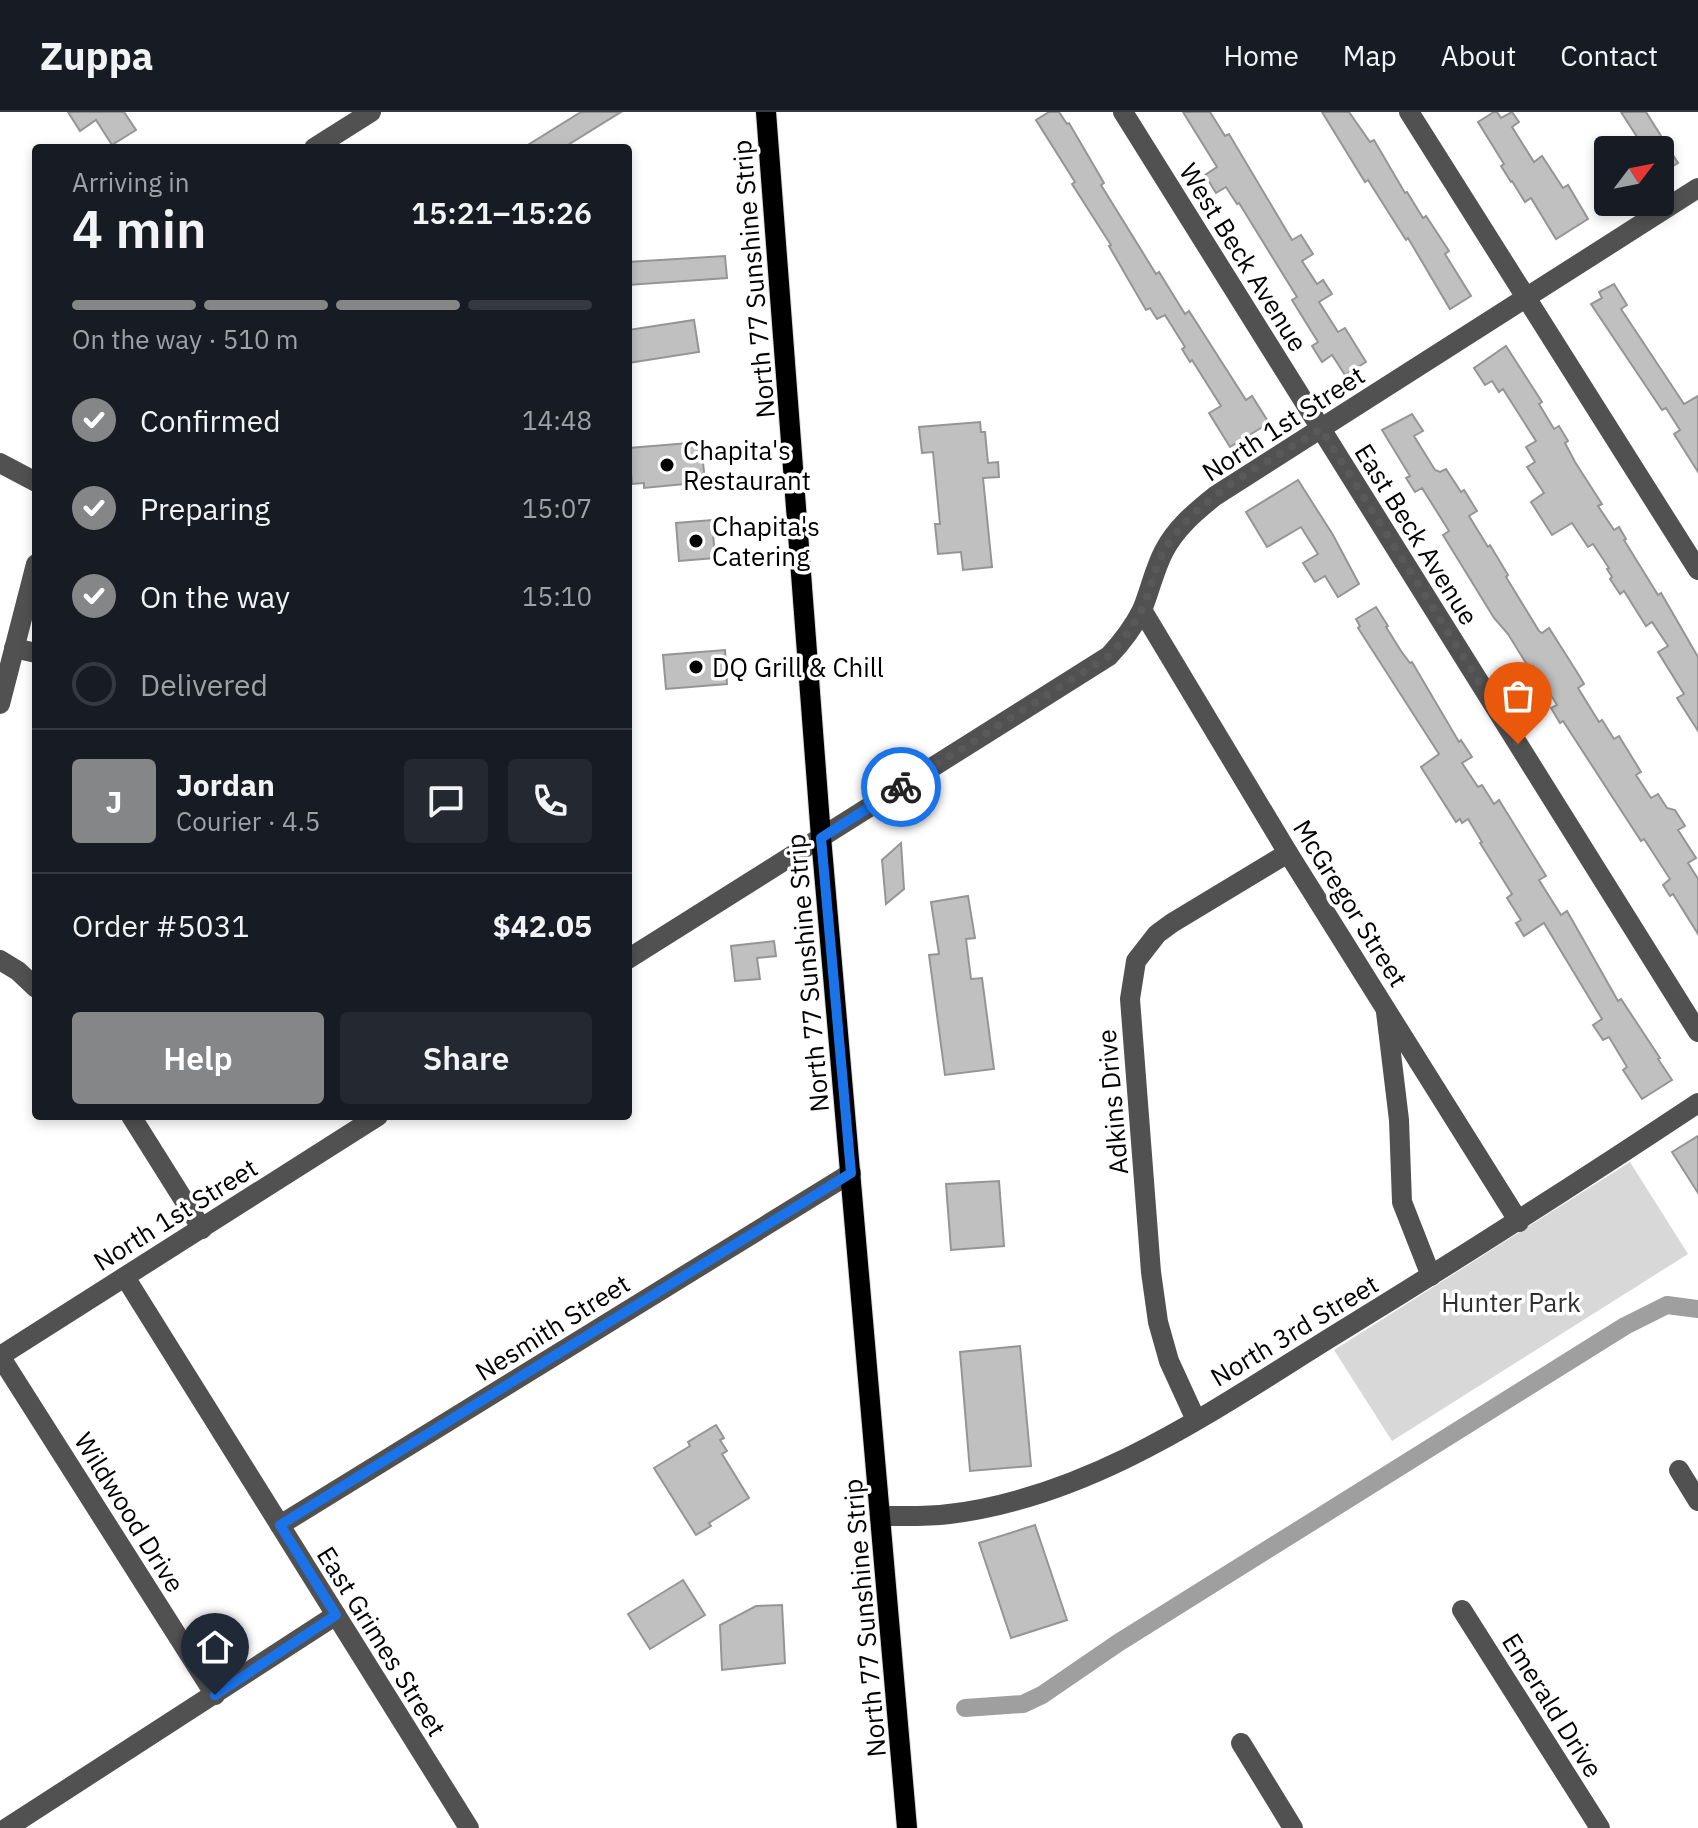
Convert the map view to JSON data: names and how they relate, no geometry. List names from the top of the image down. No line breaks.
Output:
{"streets":{"main road":["North 77 Sunshine Strip"],"street":["West Beck Avenue","North 1st Street","East Beck Avenue","McGregor Street","Adkins Drive","Nesmith Street","North 3rd Street","Wildwood Drive","East Grimes Street","Emerald Drive"]},"crossings":[["West Beck Avenue","North 1st Street"],["West Beck Avenue","East Beck Avenue"],["North 77 Sunshine Strip","North 1st Street"],["North 77 Sunshine Strip","Nesmith Street"],["North 77 Sunshine Strip","North 3rd Street"],["North 1st Street","East Beck Avenue"],["North 1st Street","McGregor Street"],["North 1st Street","Wildwood Drive"],["North 1st Street","East Grimes Street"],["McGregor Street","Adkins Drive"],["McGregor Street","North 3rd Street"],["Adkins Drive","North 3rd Street"],["Nesmith Street","East Grimes Street"]],"parks":["Hunter Park"],"places":["Chapita's Restaurant","Chapita's Catering","DQ Grill & Chill"],"north":"top right","page":{"header":"Zuppa","nav":["Home","Map","About","Contact"],"heading":["4 min","Arriving in","15:21–15:26"],"panel":["Jordan","Courier · 4.5","Order #5031","$42.05"],"bar":"On the way · 510 m","list":[["Confirmed","14:48"],["Preparing","15:07"],["On the way","15:10"],"Delivered"],"round":"J","buttons":["Help","Share"]}}
